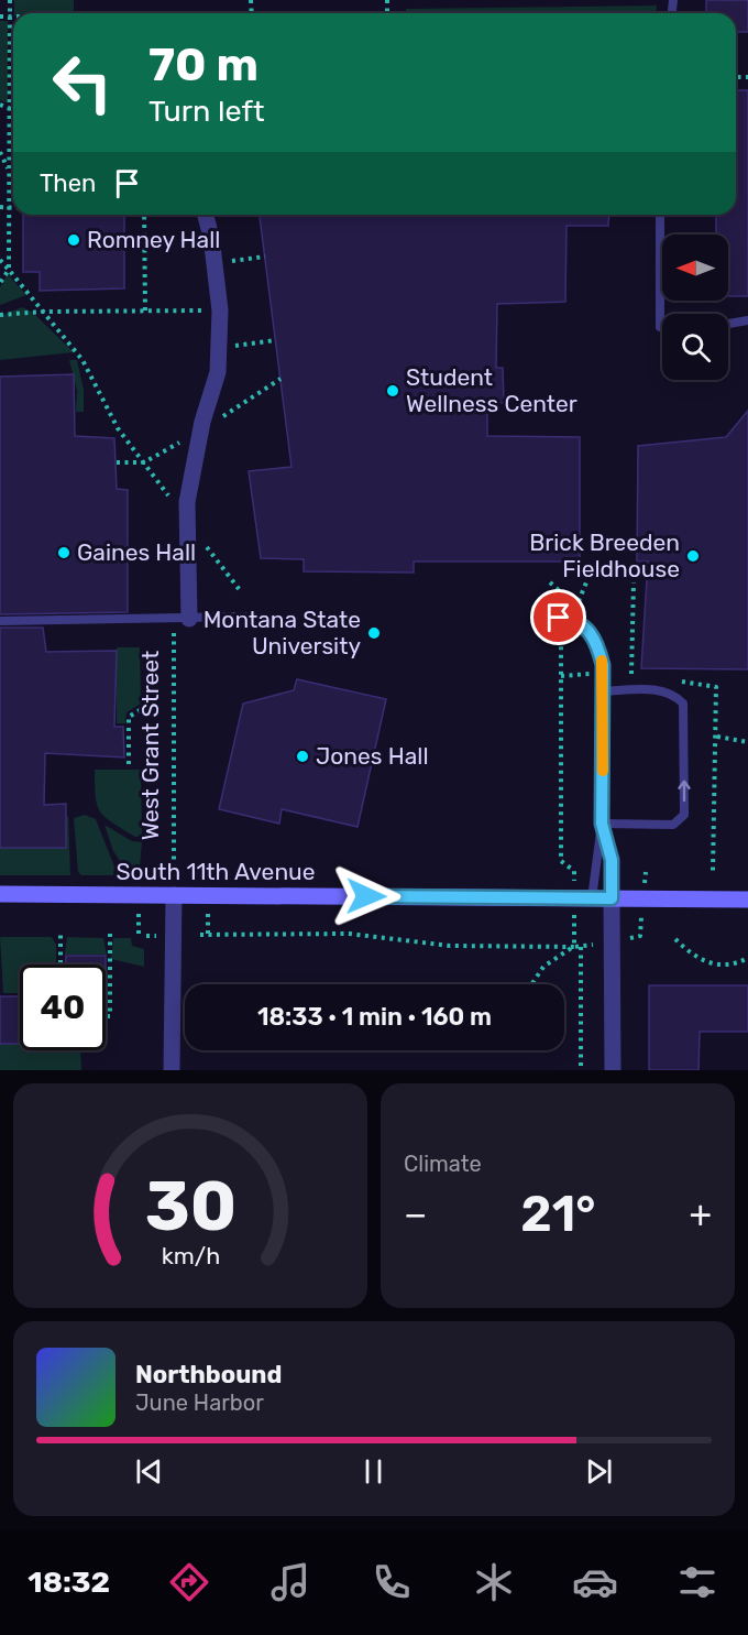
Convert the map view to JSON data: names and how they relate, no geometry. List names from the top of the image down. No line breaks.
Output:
{"streets":{"street":["South 11th Avenue"],"path":["West Grant Street"]},"crossings":[["West Grant Street","South 11th Avenue"]],"places":["Romney Hall","Student Wellness Center","Gaines Hall","Brick Breeden Fieldhouse","Montana State University","Jones Hall"],"north":"left","page":{"turn":["70 m","Turn left"],"then":"Then","limit":"40","trip":"18:33 · 1 min · 160 m","tile":"Climate","heat":["−","21°","+"],"song":["Northbound","June Harbor"],"tabs":"18:32","gauge":["30","km/h"]}}
